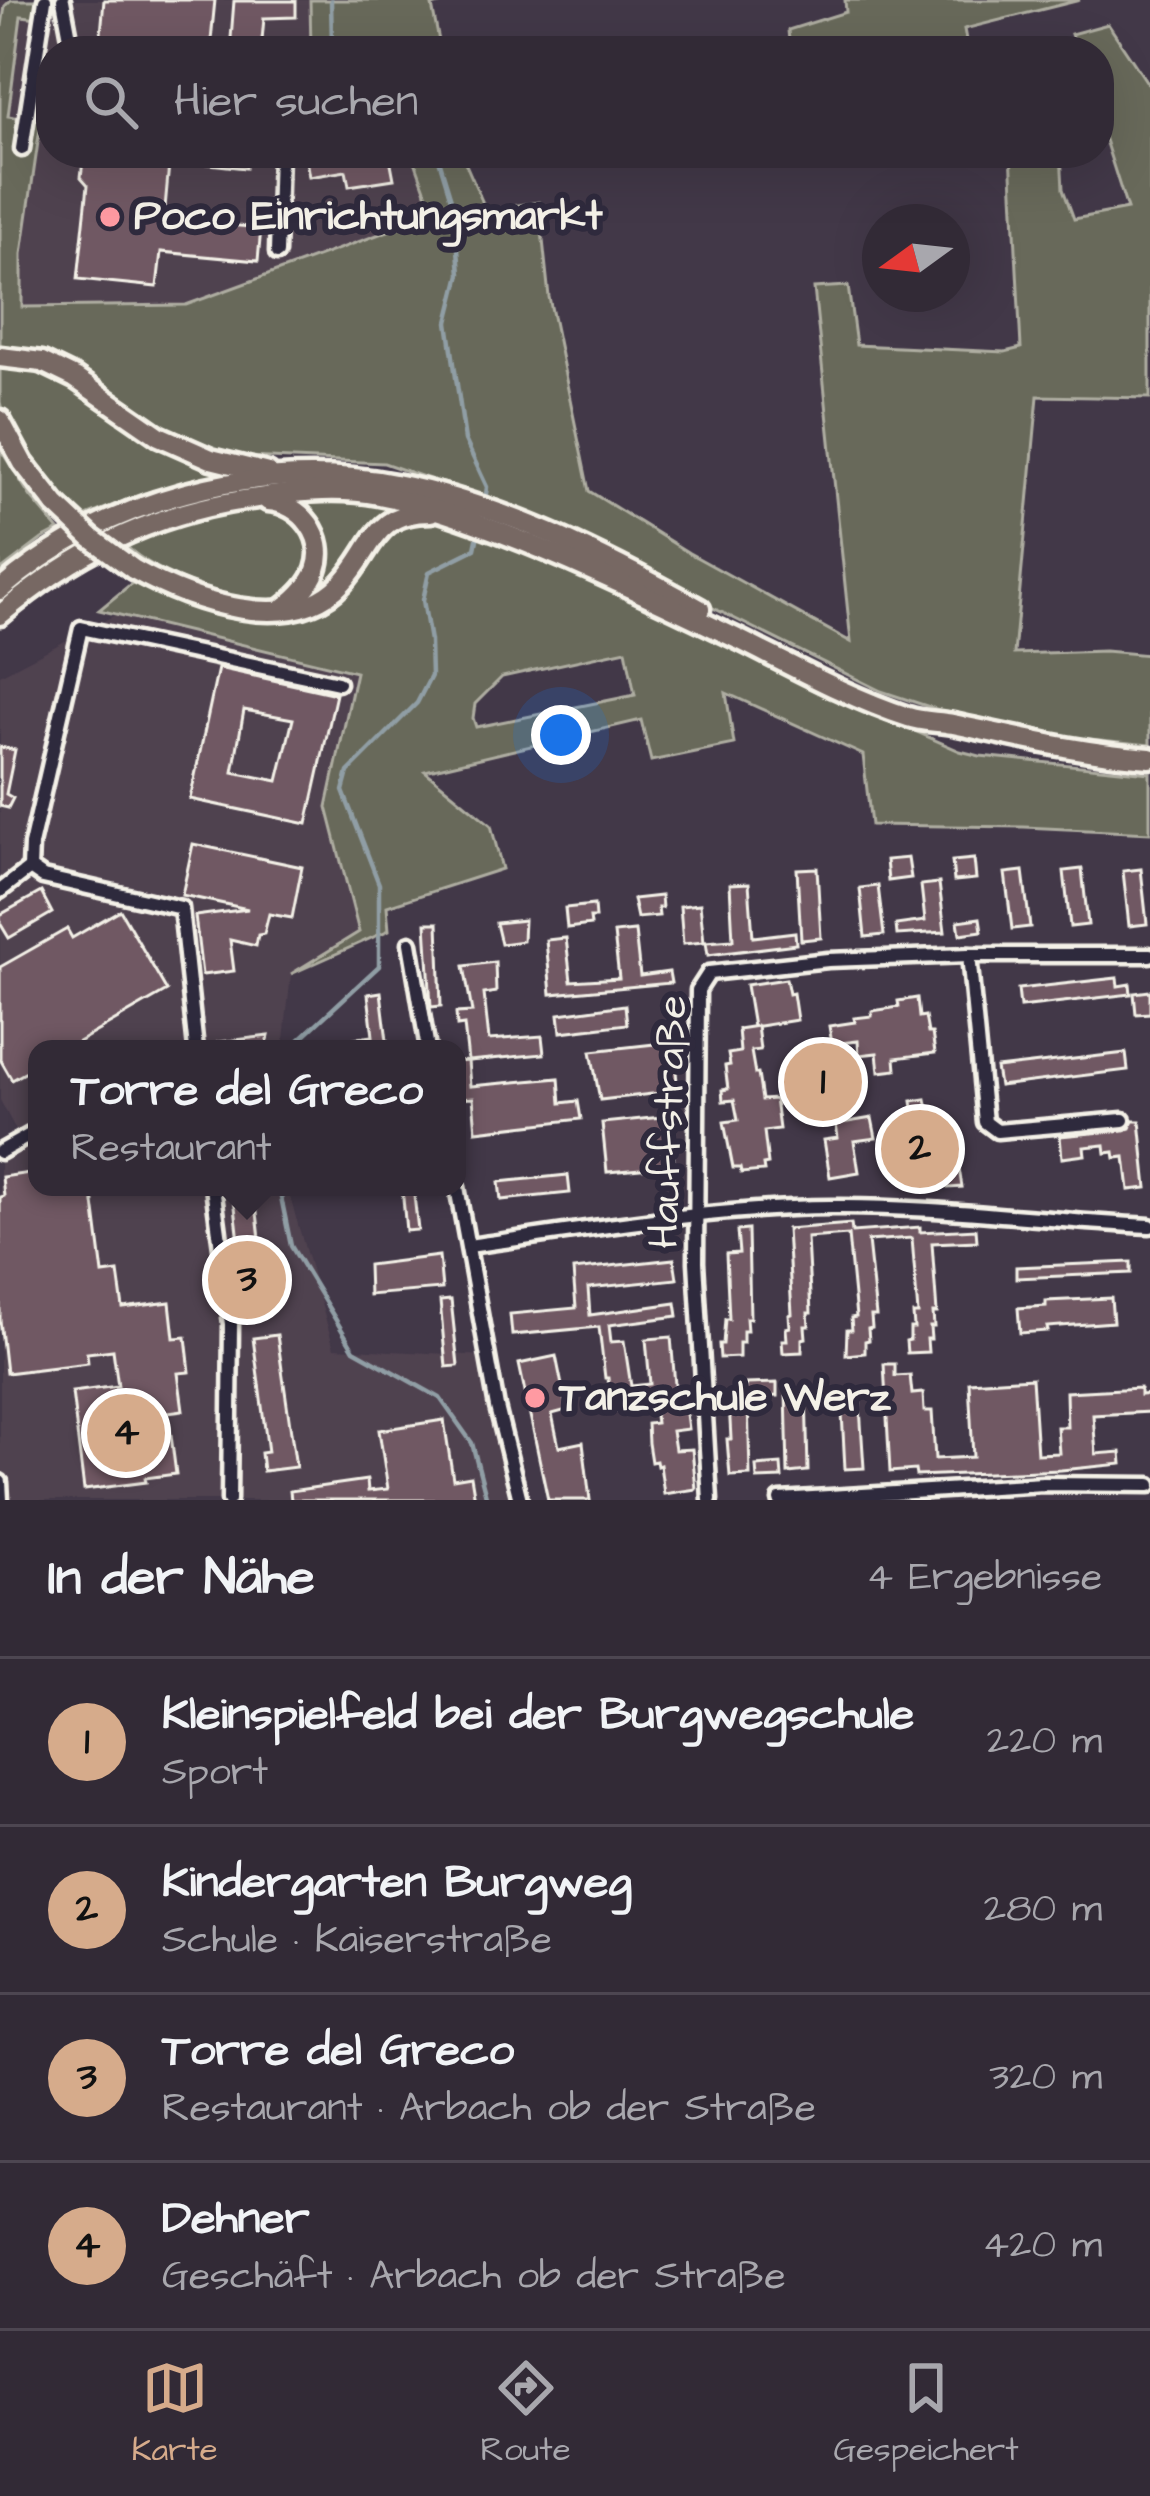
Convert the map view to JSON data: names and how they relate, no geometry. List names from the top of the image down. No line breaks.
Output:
{"streets":{"street":["Hauffstraße"]},"places":["Poco Einrichtungsmarkt","Tanzschule Werz"],"north":"left","page":{"search":"Hier suchen","pins":["1","2","3","4"],"popup":["Torre del Greco","Restaurant"],"heading":["In der Nähe","4 Ergebnisse"],"list":[{"mark":"1","name":"Kleinspielfeld bei der Burgwegschule","note":"Sport","value":"220 m"},{"mark":"2","name":"Kindergarten Burgweg","note":"Schule · Kaiserstraße","value":"280 m"},{"mark":"3","name":"Torre del Greco","note":"Restaurant · Arbach ob der Straße","value":"320 m"},{"mark":"4","name":"Dehner","note":"Geschäft · Arbach ob der Straße","value":"420 m"}],"nav":["Karte","Route","Gespeichert"]}}
